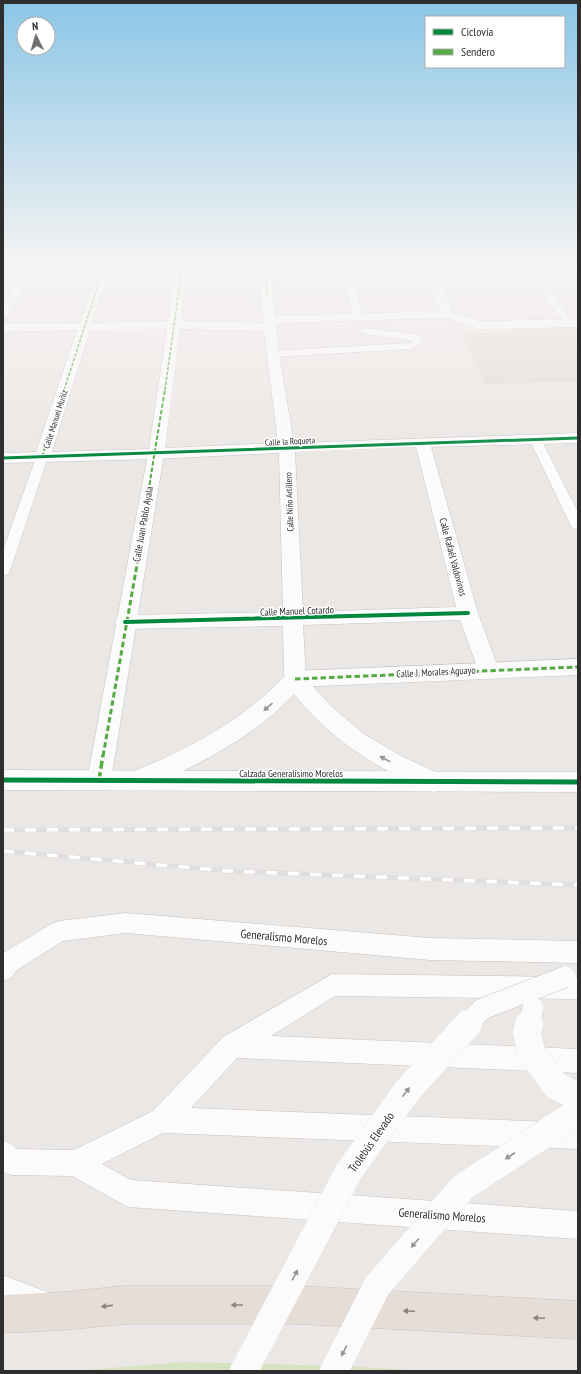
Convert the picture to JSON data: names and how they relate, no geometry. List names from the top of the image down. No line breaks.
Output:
{"streets":{"street":["Calle Manuel Muñiz","Calle la Roqueta","Calle Niño Artillero","Calle Juan Pablo Ayala","Calle Rafaél Valdovinos","Calle Manuel Cotardo","Calle J. Morales Aguayo","Calzada Generalísimo Morelos"],"lane":["Generalismo Morelos","Trolebús Elevado"]},"crossings":[["Calle Manuel Muñiz","Calle la Roqueta"],["Calle la Roqueta","Calle Niño Artillero"],["Calle la Roqueta","Calle Juan Pablo Ayala"],["Calle la Roqueta","Calle Rafaél Valdovinos"],["Calle Niño Artillero","Calle Manuel Cotardo"],["Calle Niño Artillero","Calle J. Morales Aguayo"],["Calle Juan Pablo Ayala","Calle Manuel Cotardo"],["Calle Juan Pablo Ayala","Calzada Generalísimo Morelos"],["Calle Rafaél Valdovinos","Calle Manuel Cotardo"],["Calle Rafaél Valdovinos","Calle J. Morales Aguayo"],["Generalismo Morelos","Trolebús Elevado"]],"legend":["Ciclovía","Sendero"],"north":"top"}
